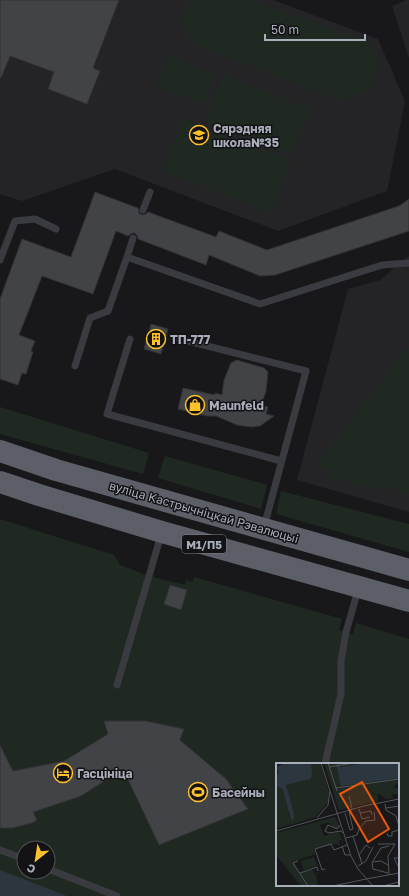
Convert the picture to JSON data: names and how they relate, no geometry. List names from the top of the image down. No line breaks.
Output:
{"streets":{"highway":["вуліца Кастрычніцкай Рэвалюцыі","М1/П5"]},"places":{"school or university":["Сярэдняя школа№35"],"building":["ТП-777"],"shop":["Maunfeld"],"hotel":["Гасцініца"],"sports":["Басейны"]},"scale_bar":"50 m","north":"bottom left"}
